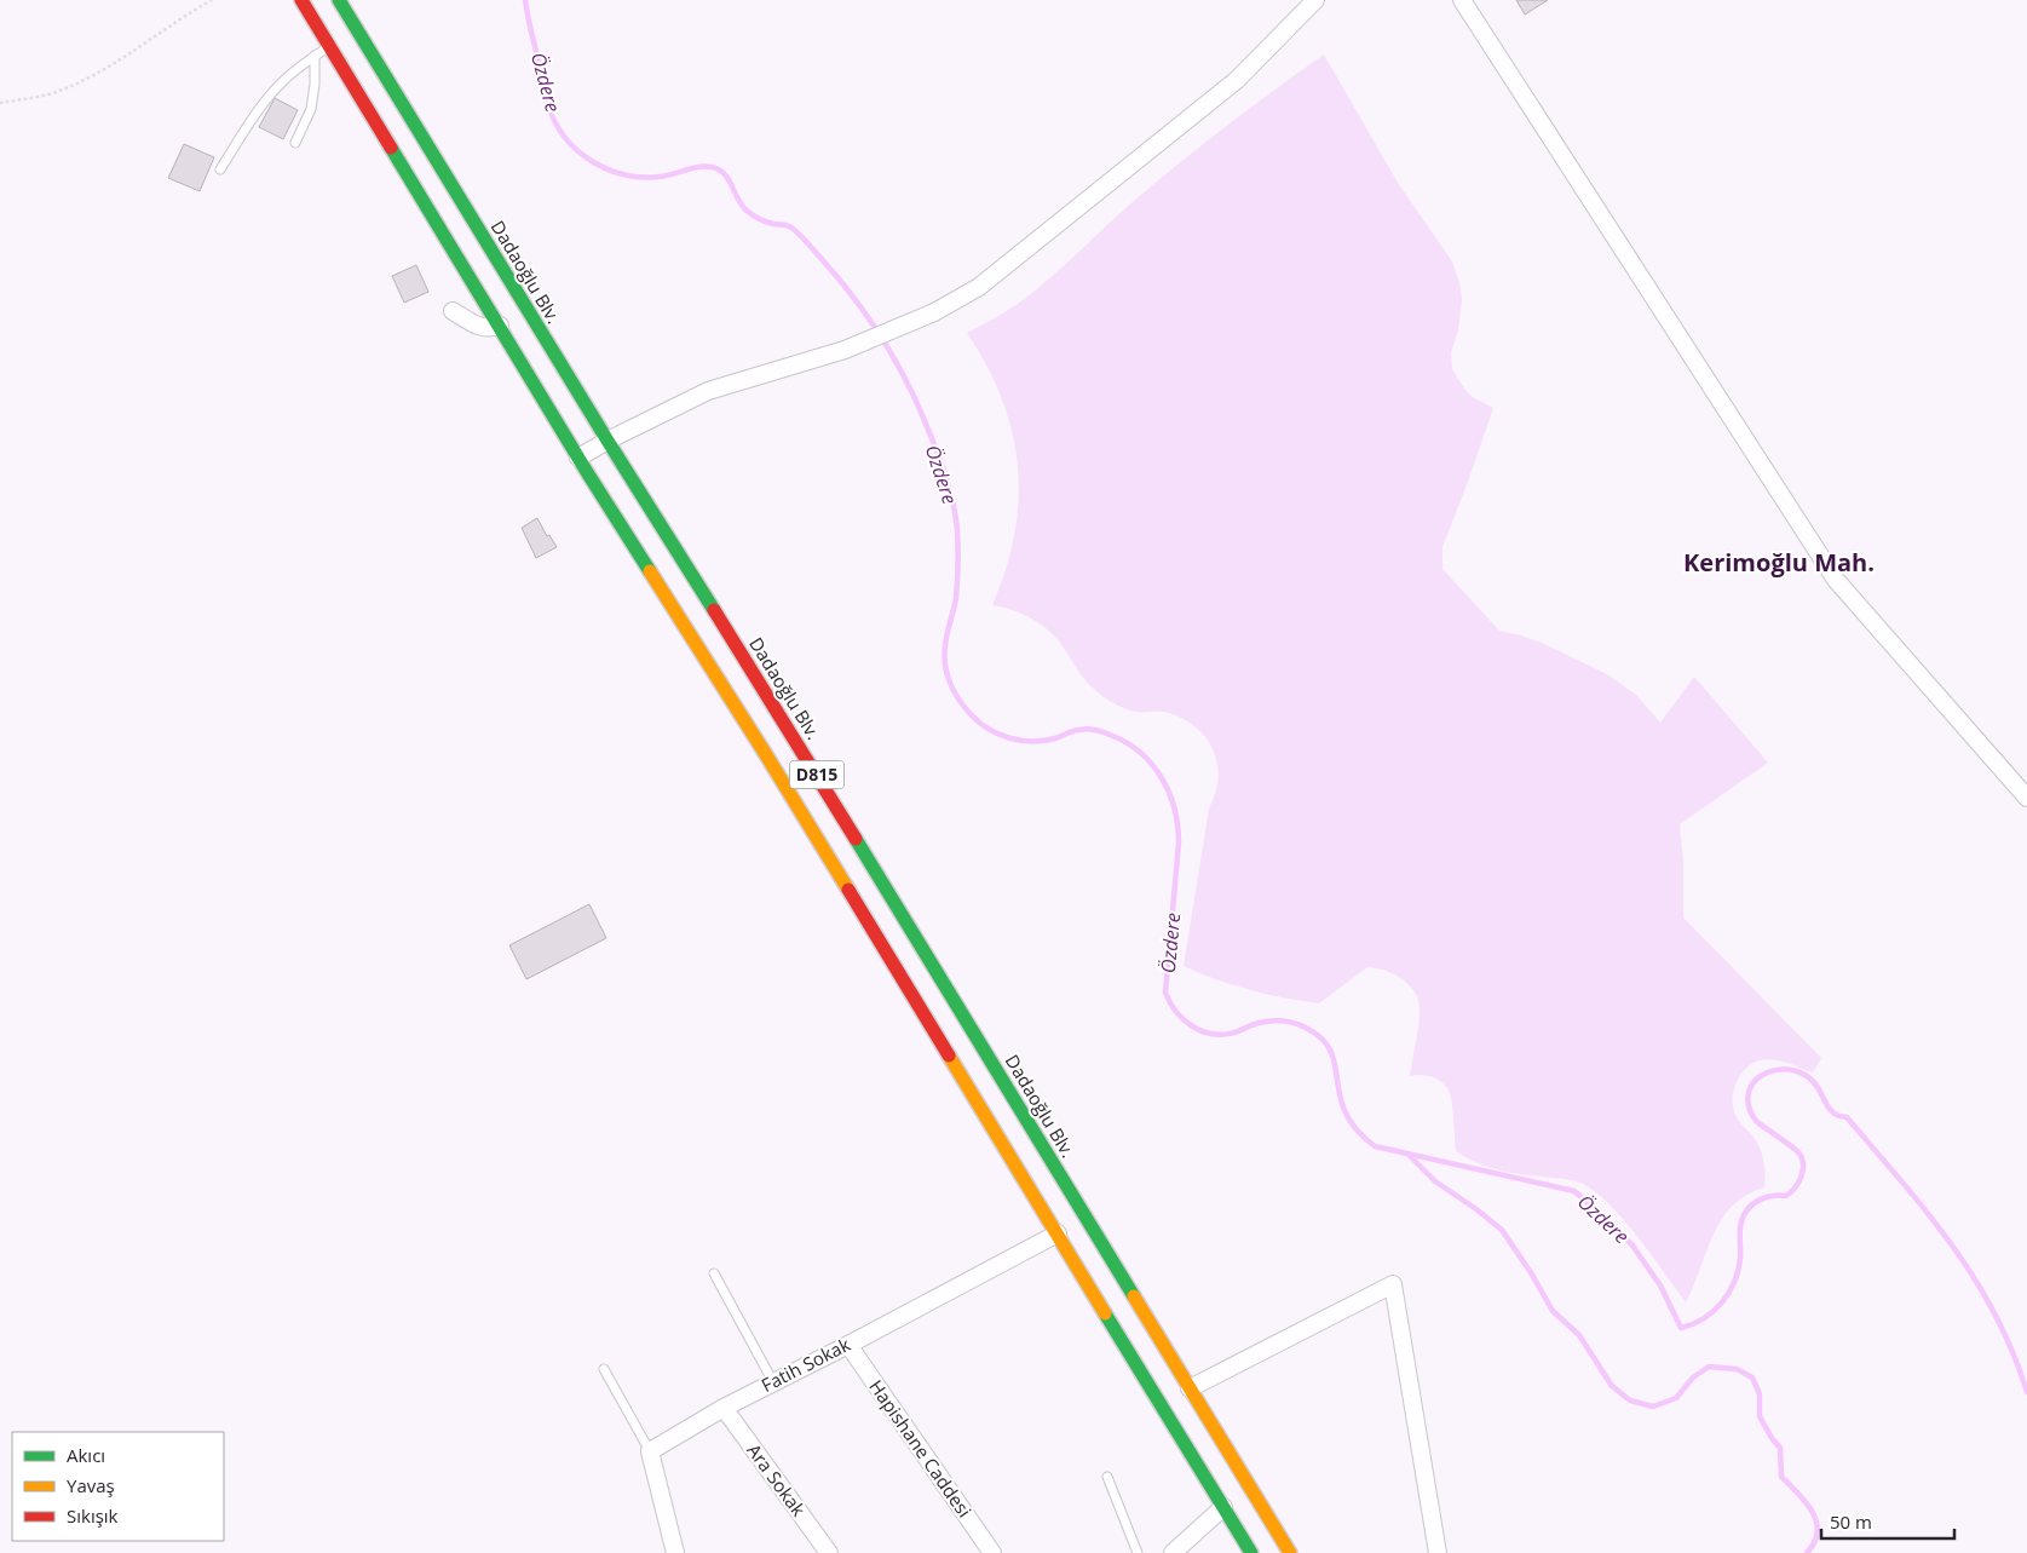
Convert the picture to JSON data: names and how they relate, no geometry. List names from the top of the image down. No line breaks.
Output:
{"streets":{"highway":["Dadaoğlu Blv.","D815"],"street":["Fatih Sokak","Hapishane Caddesi","Ara Sokak"]},"crossings":[["D815","Fatih Sokak"],["Fatih Sokak","Hapishane Caddesi"],["Fatih Sokak","Ara Sokak"]],"districts":["Kerimoğlu Mah."],"water":["Özdere"],"legend":["Akıcı","Yavaş","Sıkışık"],"scale_bar":"50 m"}
